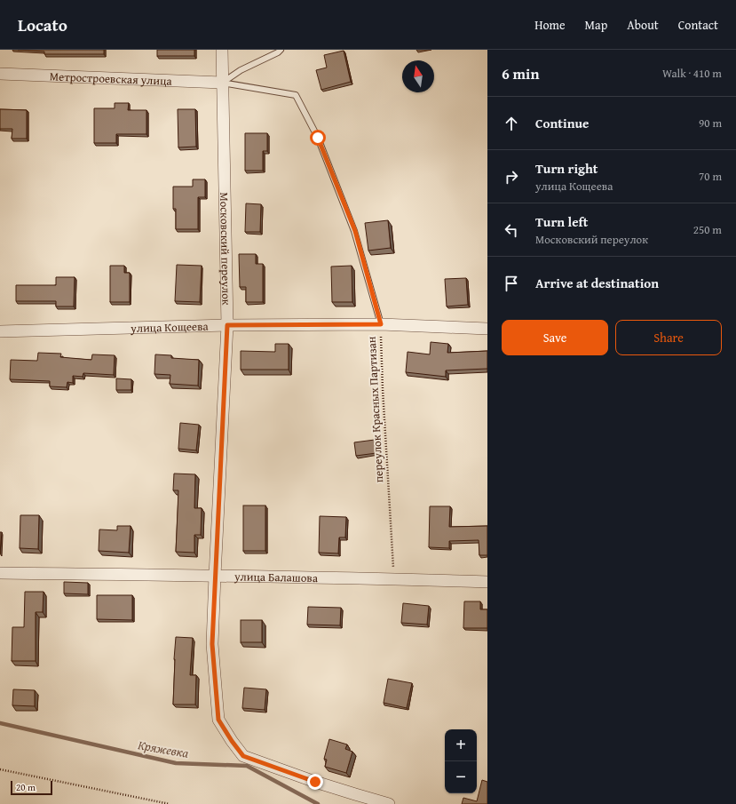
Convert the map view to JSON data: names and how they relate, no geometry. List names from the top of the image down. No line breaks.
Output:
{"streets":{"street":["Метростроевская улица","Московский переулок","улица Кощеева","улица Балашова"],"lane":["переулок Красных Партизан"]},"crossings":[["Метростроевская улица","Московский переулок"],["Метростроевская улица","переулок Красных Партизан"],["Московский переулок","улица Кощеева"],["Московский переулок","переулок Красных Партизан"],["Московский переулок","улица Балашова"],["улица Кощеева","переулок Красных Партизан"],["переулок Красных Партизан","улица Балашова"]],"water":["Кряжевка"],"scale_bar":"20 m","north":"top","page":{"header":"Locato","nav":["Home","Map","About","Contact"],"heading":["6 min","Walk · 410 m"],"list":[["Continue","90 m"],["Turn right","улица Кощеева","70 m"],["Turn left","Московский переулок","250 m"],"Arrive at destination"],"buttons":["Save","Share"],"map_buttons":["+","−"],"scale":"20 m"}}
